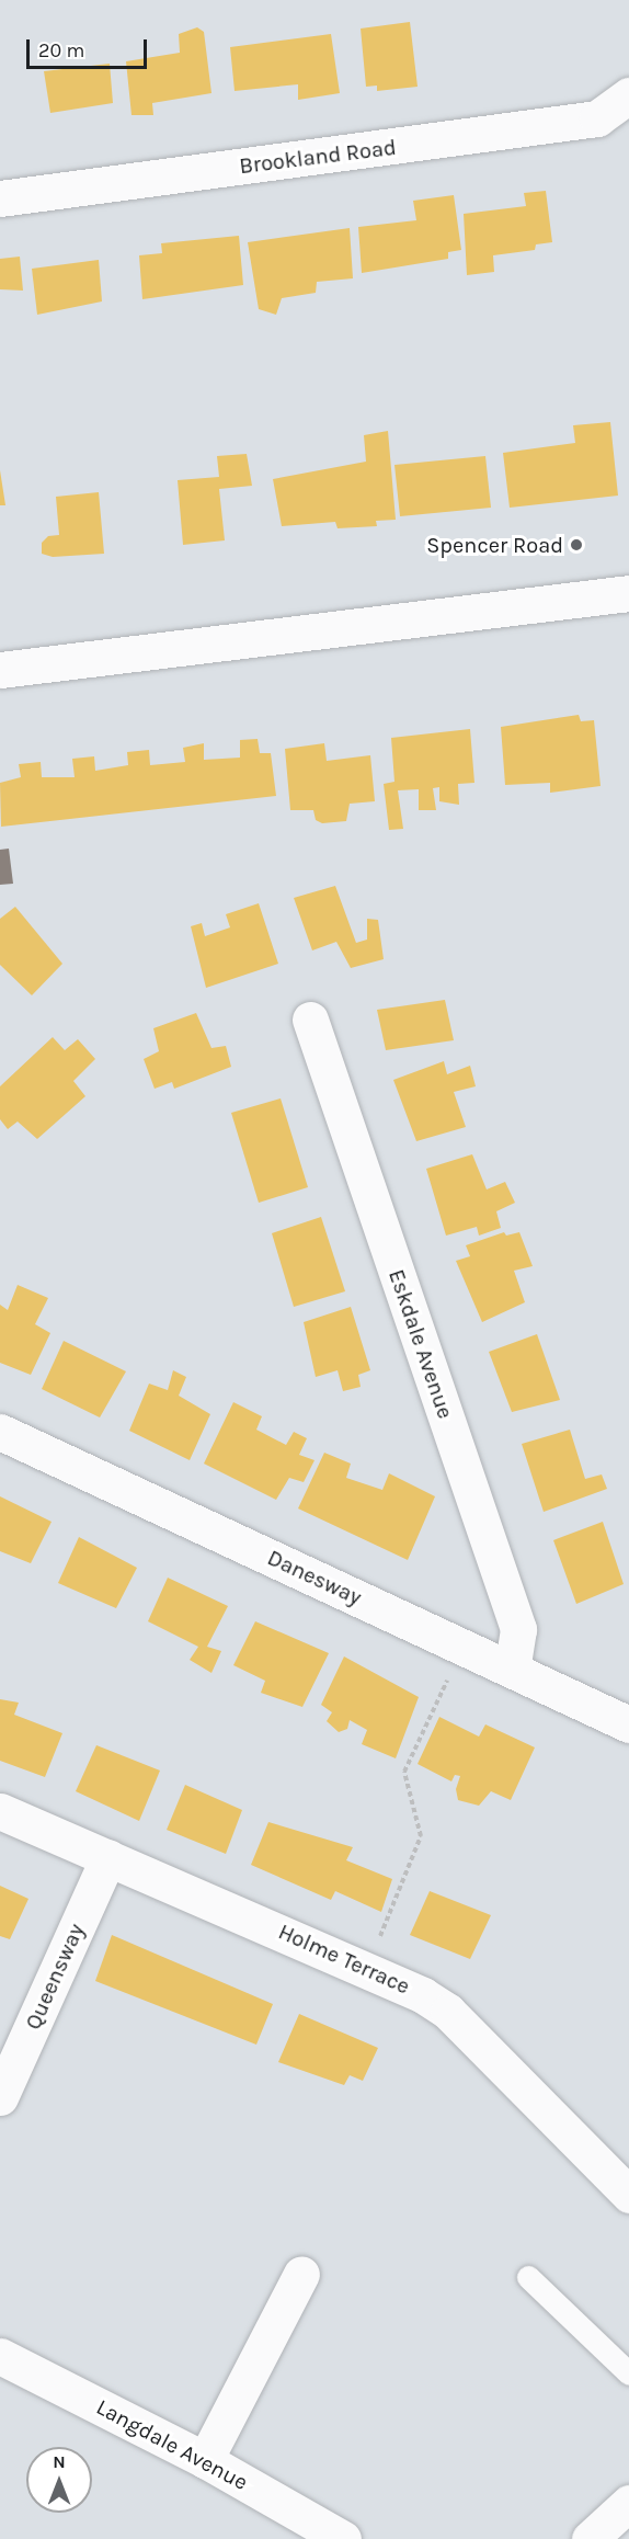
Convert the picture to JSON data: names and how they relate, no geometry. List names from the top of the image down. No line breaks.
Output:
{"streets":{"street":["Brookland Road","Eskdale Avenue","Danesway","Holme Terrace","Queensway","Langdale Avenue"]},"crossings":[["Eskdale Avenue","Danesway"],["Holme Terrace","Queensway"]],"places":["Spencer Road"],"scale_bar":"20 m","north":"top"}
